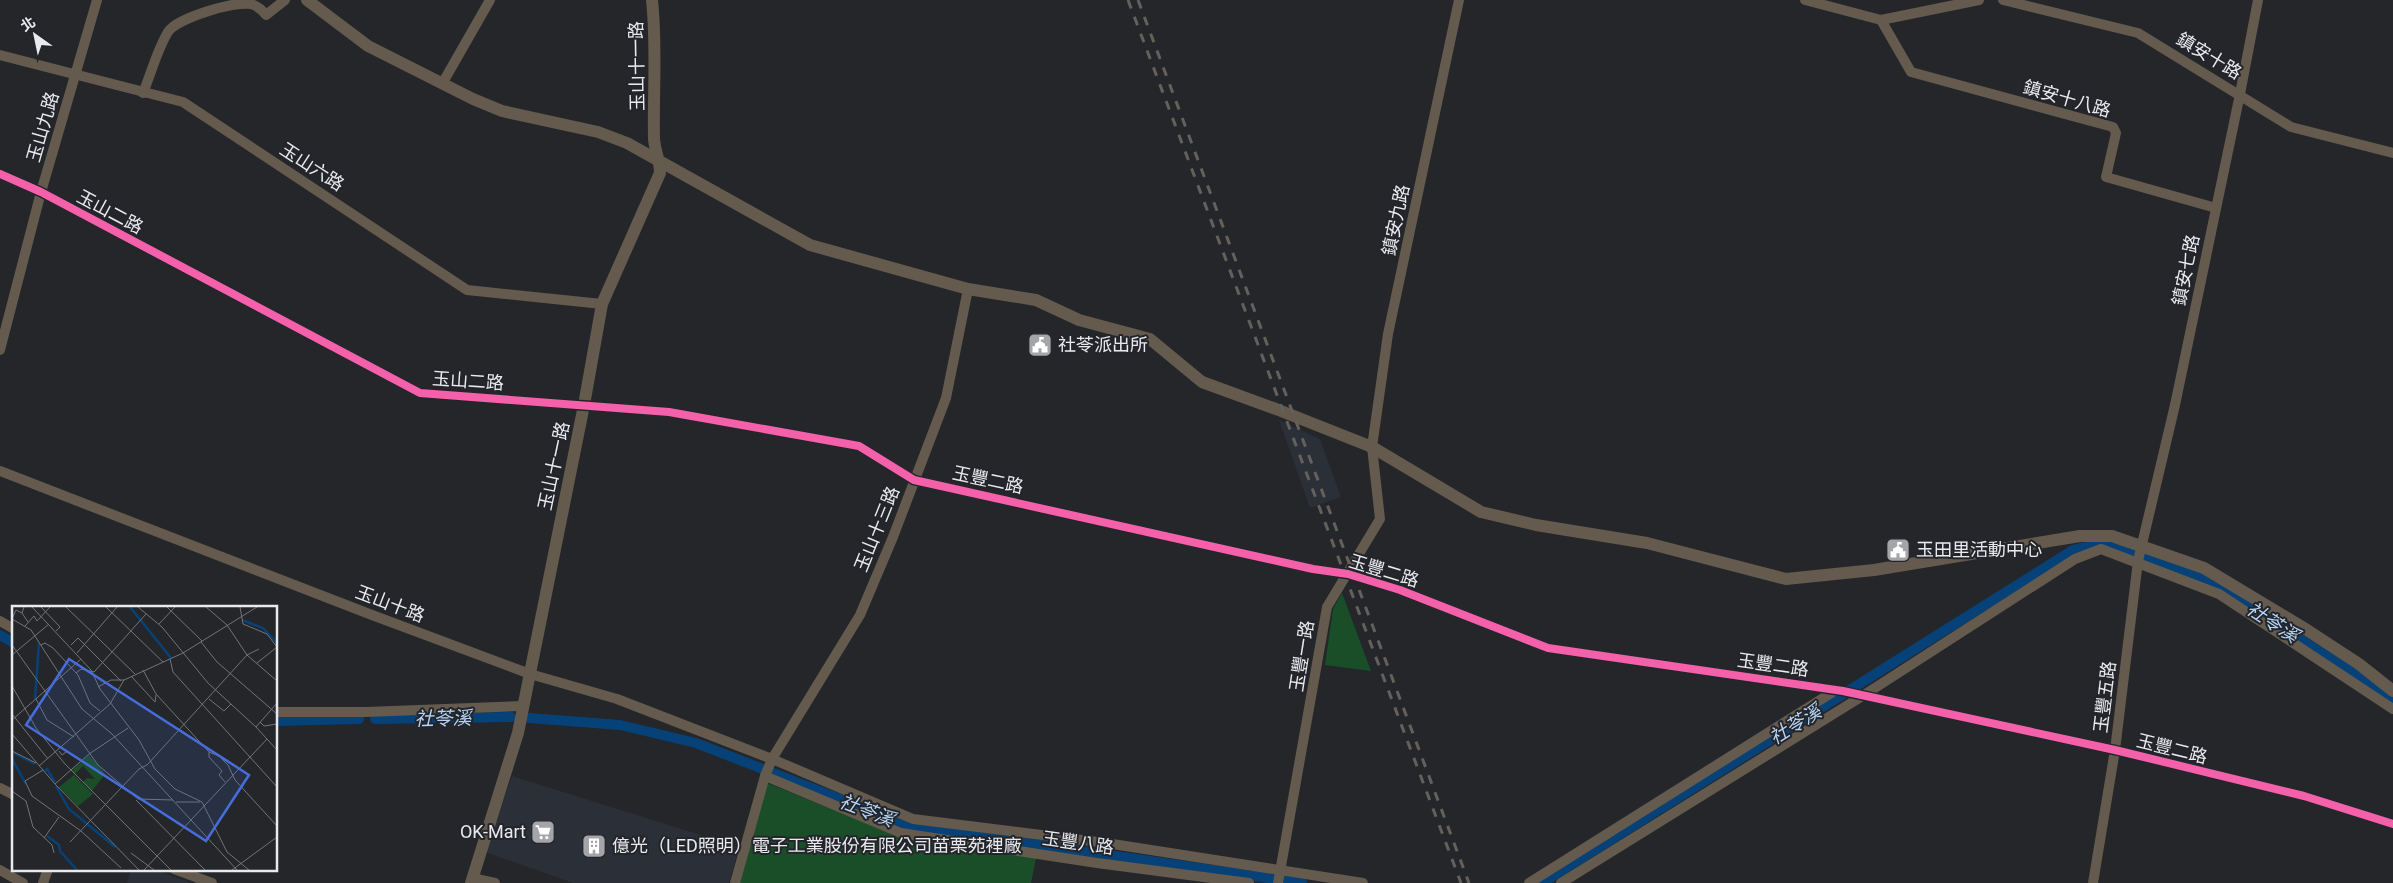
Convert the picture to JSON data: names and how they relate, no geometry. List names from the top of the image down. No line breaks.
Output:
{"streets":{"street":["鎮安十路","玉山十一路","鎮安十八路","玉山九路","玉山六路","玉山二路","鎮安九路","鎮安七路","玉豐二路","玉山十三路","玉山十路","玉豐一路","玉豐五路","玉豐八路"]},"crossings":[["鎮安十路","鎮安七路"],["玉山十一路","玉山六路"],["玉山十一路","玉山二路"],["玉山十一路","玉山十路"],["鎮安十八路","鎮安七路"],["玉山九路","玉山六路"],["玉山九路","玉山二路"],["玉山二路","玉豐二路"],["玉山二路","玉山十三路"],["鎮安九路","玉豐一路"],["鎮安七路","玉豐五路"],["玉豐二路","玉山十三路"],["玉豐二路","玉豐一路"],["玉豐二路","玉豐五路"],["玉山十三路","玉山十路"],["玉山十三路","玉豐八路"],["玉山十路","玉豐八路"]],"water":["社苓溪"],"places":{"public building":["社苓派出所","玉田里活動中心"],"supermarket":["OK-Mart"],"building":["億光（LED照明）電子工業股份有限公司苗栗苑裡廠"]},"north":"top left"}
